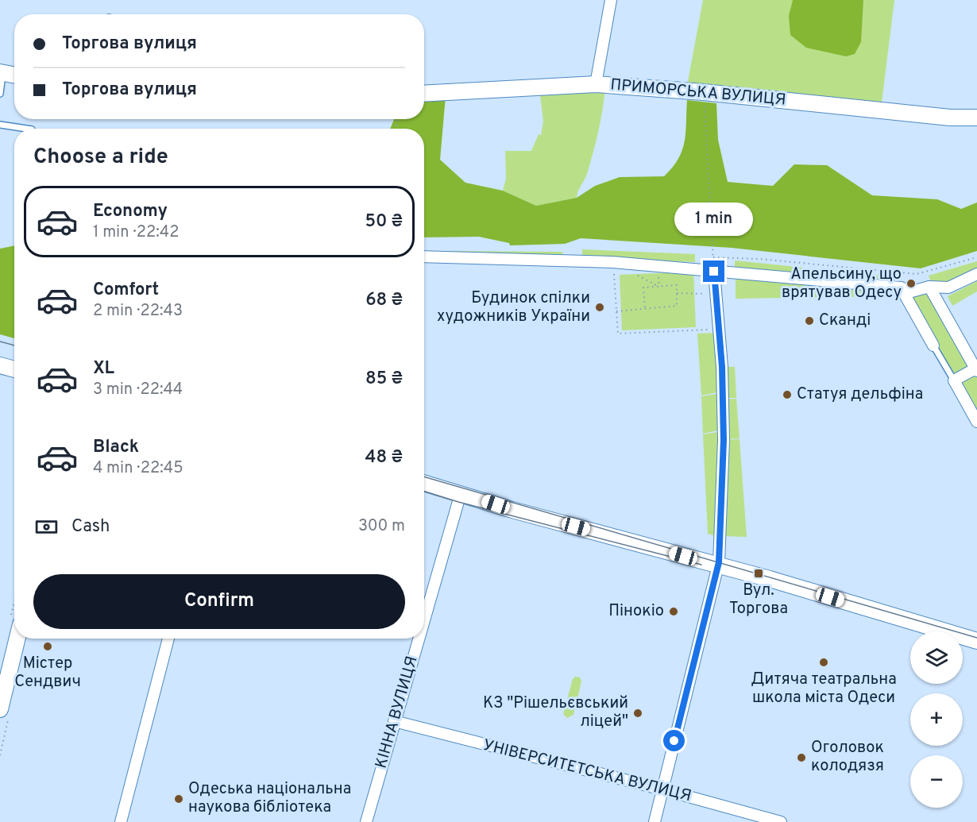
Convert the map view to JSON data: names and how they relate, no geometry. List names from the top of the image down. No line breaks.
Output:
{"streets":{"main road":["ПРИМОРСЬКА ВУЛИЦЯ"],"street":["КІННА ВУЛИЦЯ","УНІВЕРСИТЕТСЬКА ВУЛИЦЯ"]},"crossings":[["КІННА ВУЛИЦЯ","УНІВЕРСИТЕТСЬКА ВУЛИЦЯ"]],"places":{"other":["Апельсину, що врятував Одесу","Будинок спілки художників України","Сканді","Статуя дельфіна","Пінокіо","Містер Сендвич","Дитяча театральна школа міста Одеси","КЗ \"Рішельєвський ліцей\"","Оголовок колодязя","Одеська національна наукова бібліотека"],"transit":["Вул. Торгова"]},"page":{"banner":["Торгова вулиця","Торгова вулиця"],"heading":"Choose a ride","list":[{"name":"Economy","note":"1 min · 22:42","value":"50 ₴"},{"name":"Comfort","note":"2 min · 22:43","value":"68 ₴"},{"name":"XL","note":"3 min · 22:44","value":"85 ₴"},{"name":"Black","note":"4 min · 22:45","value":"48 ₴"}],"bubble":"1 min","pay":["Cash","300 m"],"buttons":"Confirm","map_buttons":["+","−"]}}
